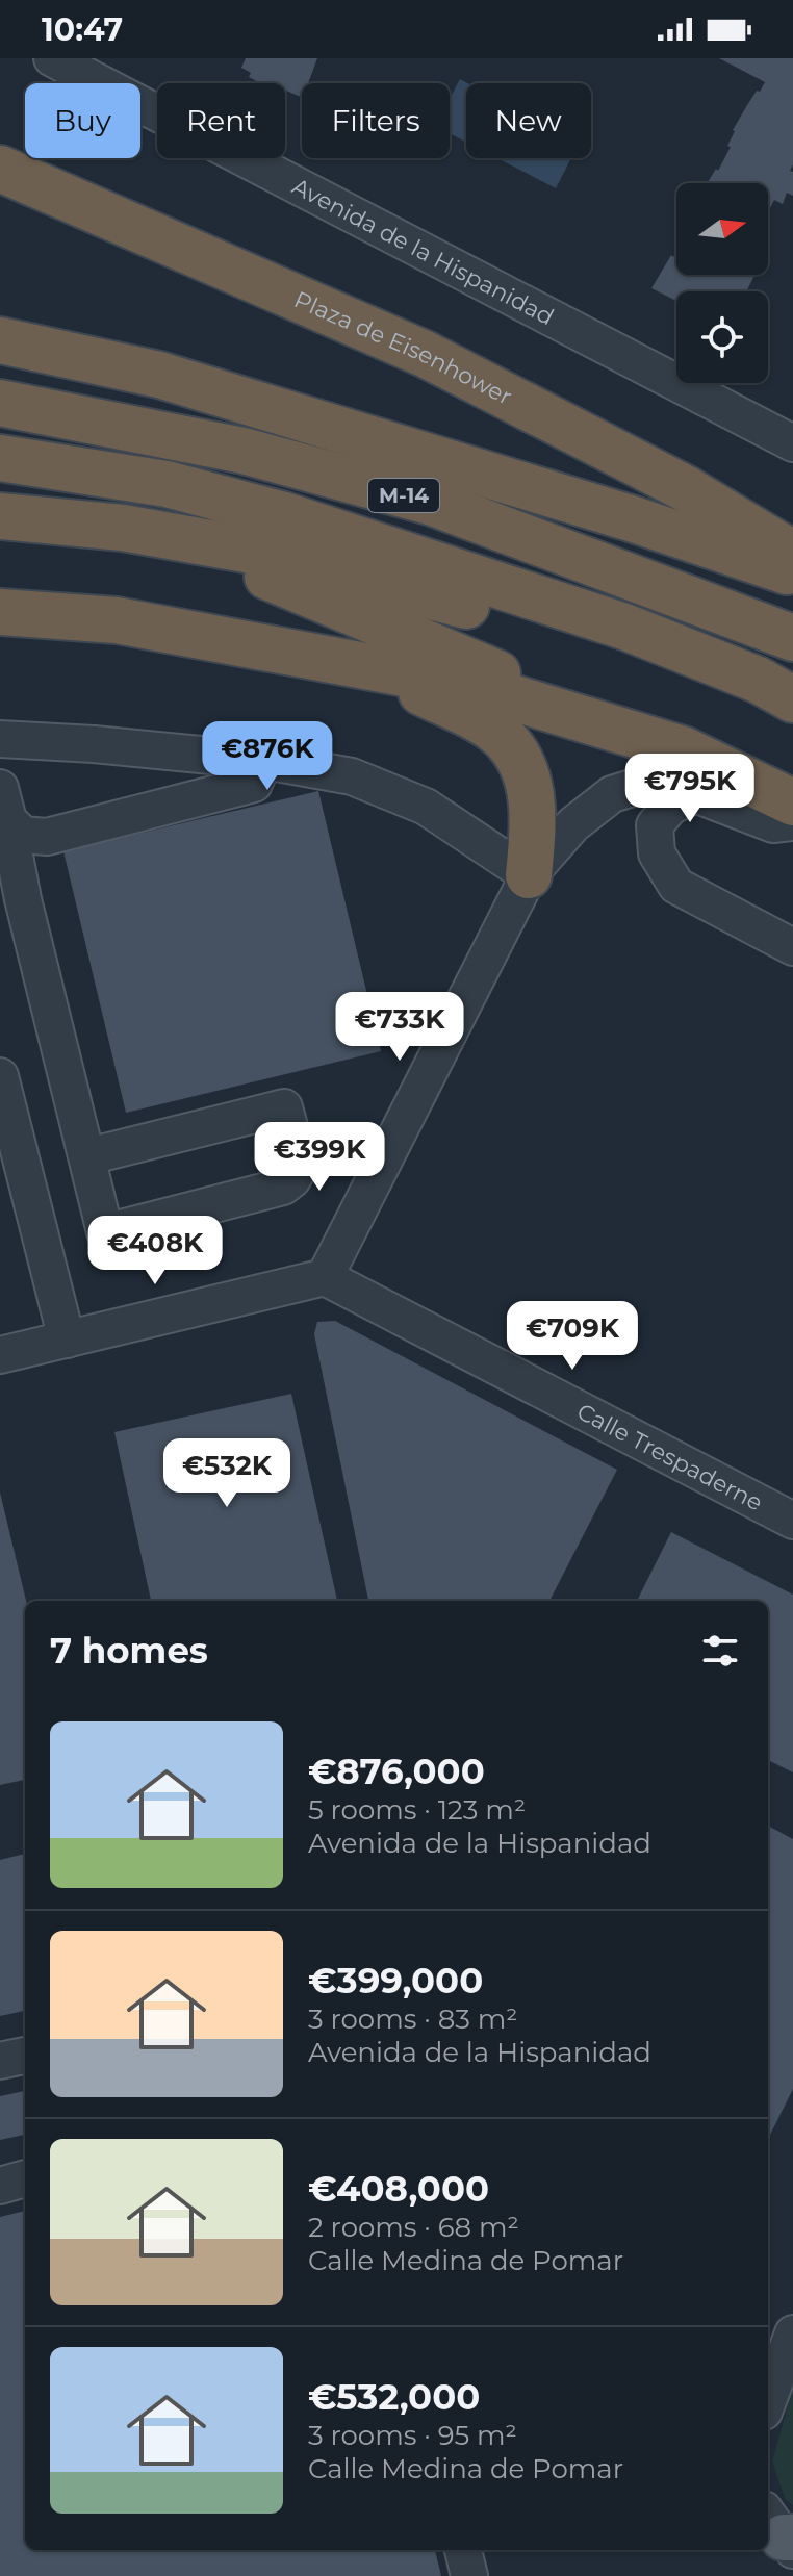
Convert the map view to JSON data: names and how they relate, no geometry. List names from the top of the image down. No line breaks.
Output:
{"streets":{"highway":["Plaza de Eisenhower","M-14"],"street":["Avenida de la Hispanidad","Calle Trespaderne"]},"north":"right","page":{"status":"10:47","chip":["Buy","Rent","Filters","New"],"price":["€876K","€795K","€733K","€399K","€408K","€709K","€532K"],"heading":"7 homes","list":[{"name":"€876,000","note":"5 rooms · 123 m² · Avenida de la Hispanidad"},{"name":"€399,000","note":"3 rooms · 83 m² · Avenida de la Hispanidad"},{"name":"€408,000","note":"2 rooms · 68 m² · Calle Medina de Pomar"},{"name":"€532,000","note":"3 rooms · 95 m² · Calle Medina de Pomar"}]}}
